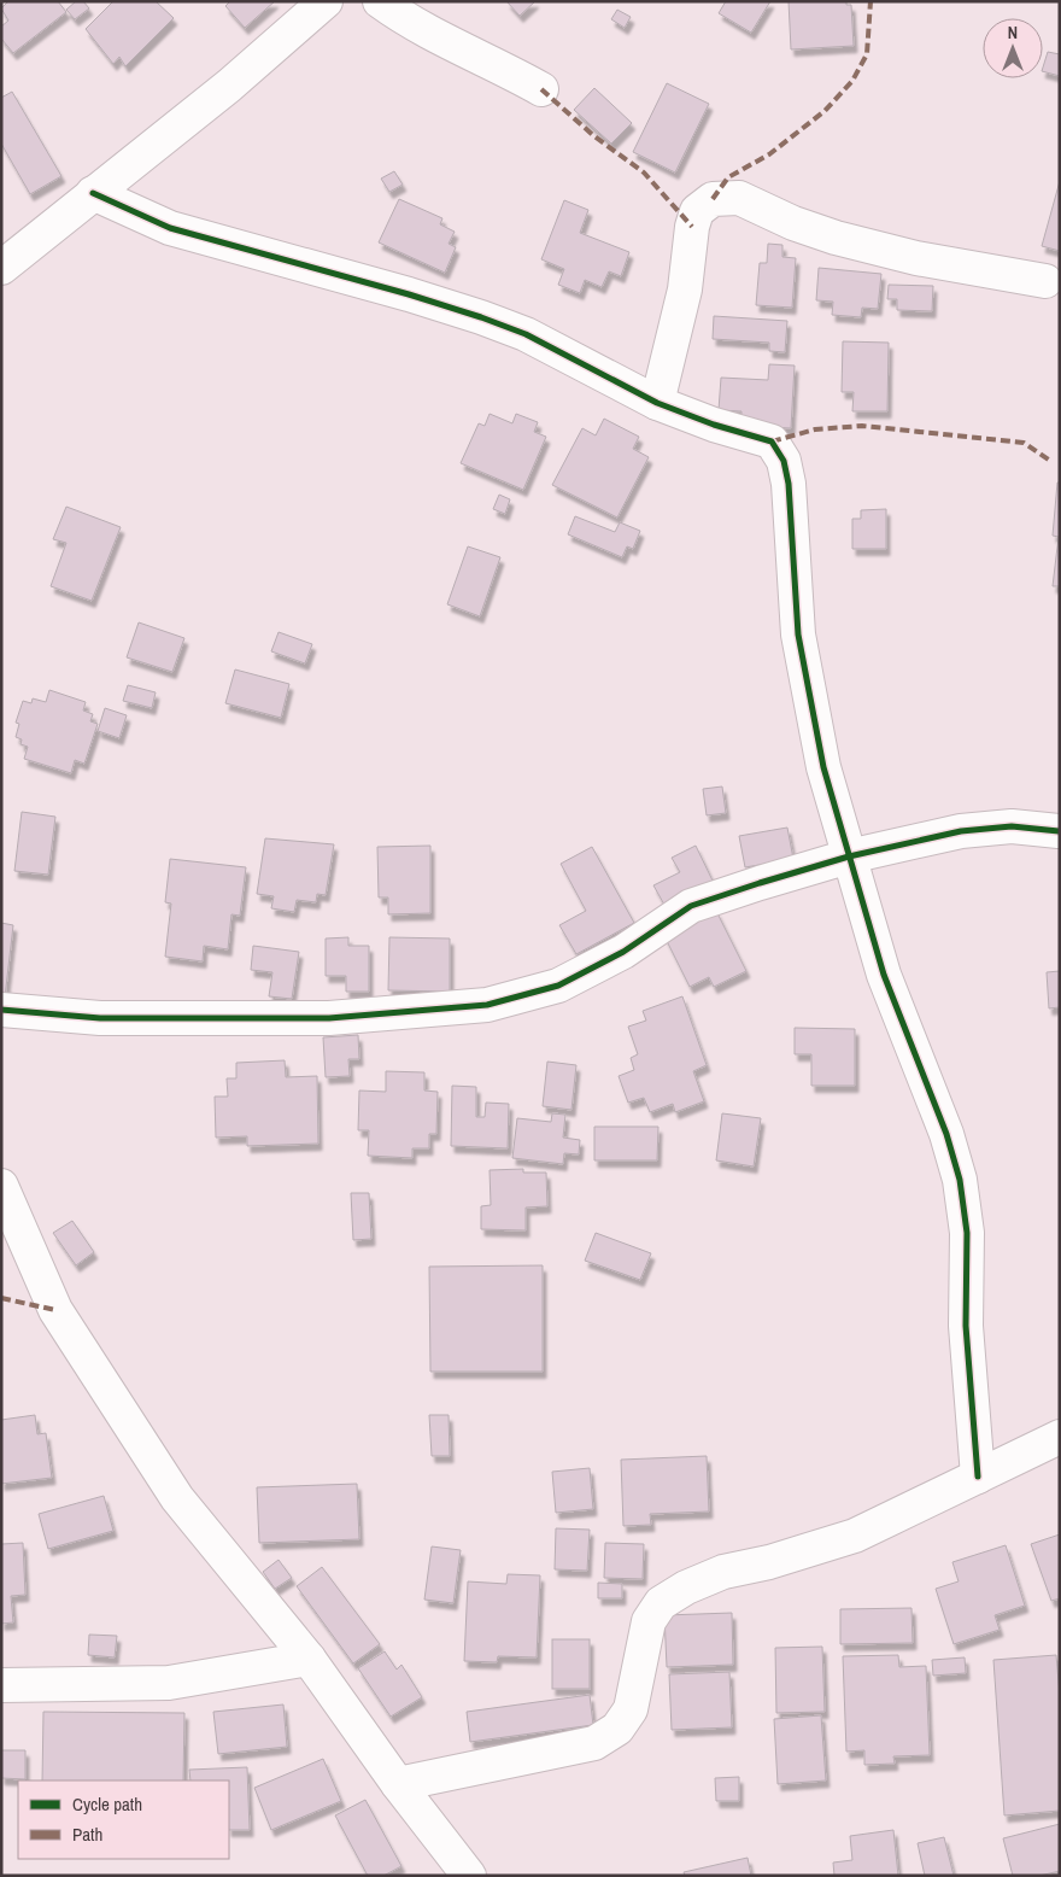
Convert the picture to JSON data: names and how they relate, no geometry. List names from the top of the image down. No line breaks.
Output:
{"legend":["Cycle path","Path"],"north":"top"}
